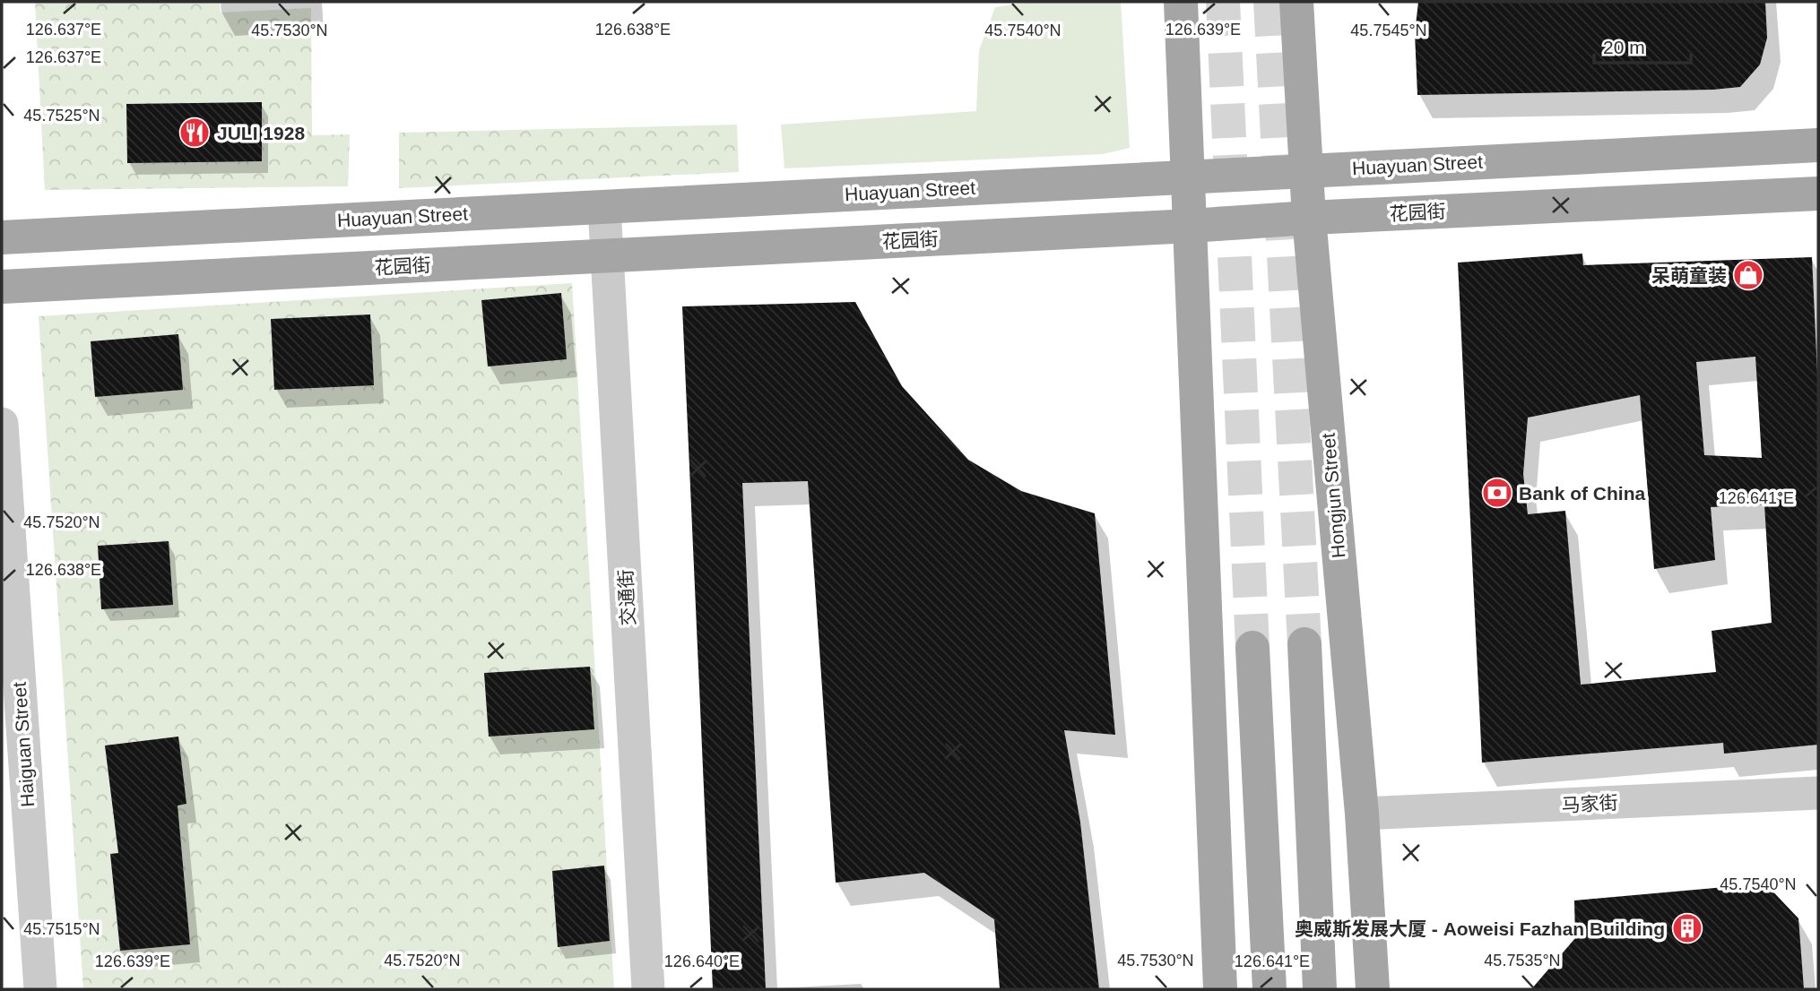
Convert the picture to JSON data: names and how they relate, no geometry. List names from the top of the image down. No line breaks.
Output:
{"streets":{"main road":["Huayuan Street","花园街","Hongjun Street"],"street":["交通街","Haiguan Street","马家街"]},"crossings":[["Huayuan Street","Hongjun Street"],["Huayuan Street","交通街"],["花园街","Hongjun Street"],["花园街","交通街"],["Hongjun Street","马家街"]],"places":{"restaurant":["JULI 1928"],"shop":["呆萌童装"],"bank":["Bank of China"],"building":["奥威斯发展大厦 - Aoweisi Fazhan Building"]},"scale_bar":"20 m","coordinates":["126.638°E","126.637°E","126.639°E","45.7530°N","45.7540°N","45.7545°N","45.7525°N","126.641°E","45.7520°N","45.7515°N","45.7535°N","126.640°E"]}
